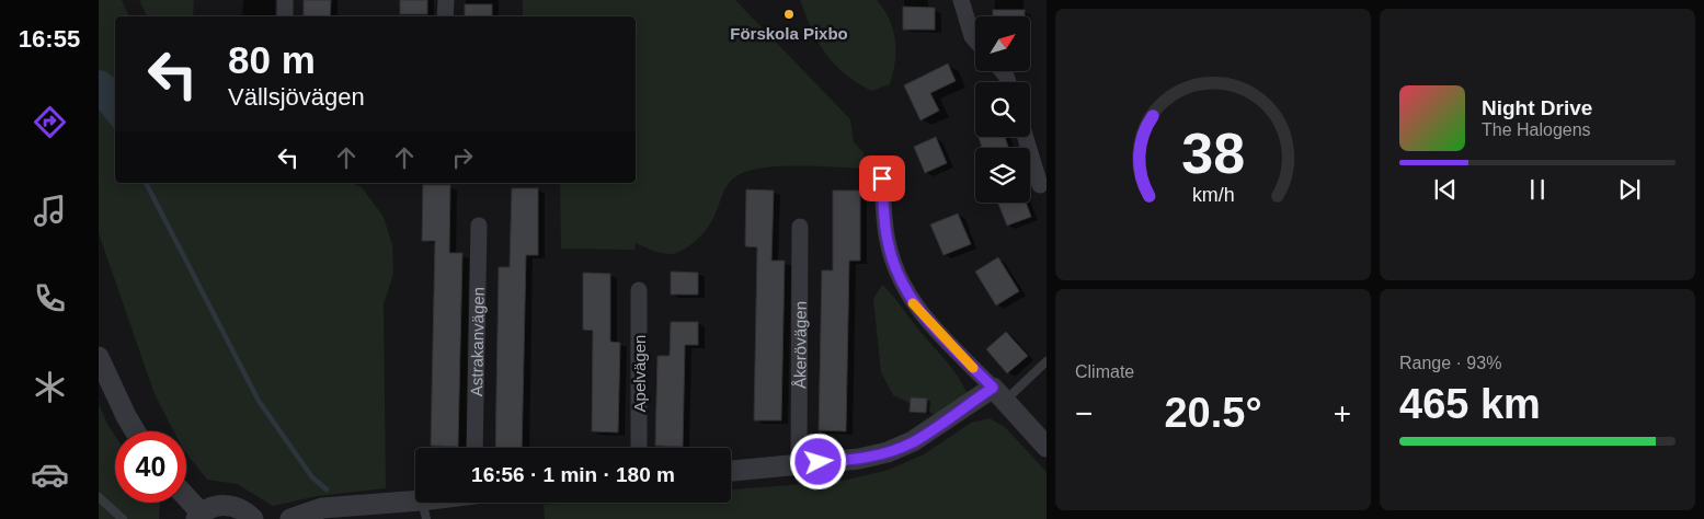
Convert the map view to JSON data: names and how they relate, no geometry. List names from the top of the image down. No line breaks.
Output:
{"streets":{"street":["Astrakanvägen","Åkerövägen","Apelvägen"]},"places":["Förskola Pixbo"],"north":"top right","page":{"tabs":"16:55","turn":["80 m","Vällsjövägen"],"song":["Night Drive","The Halogens"],"tile":["Climate",["Range · 93%","465 km"]],"heat":["−","20.5°","+"],"limit":"40","trip":"16:56 · 1 min · 180 m","gauge":["38","km/h"]}}
